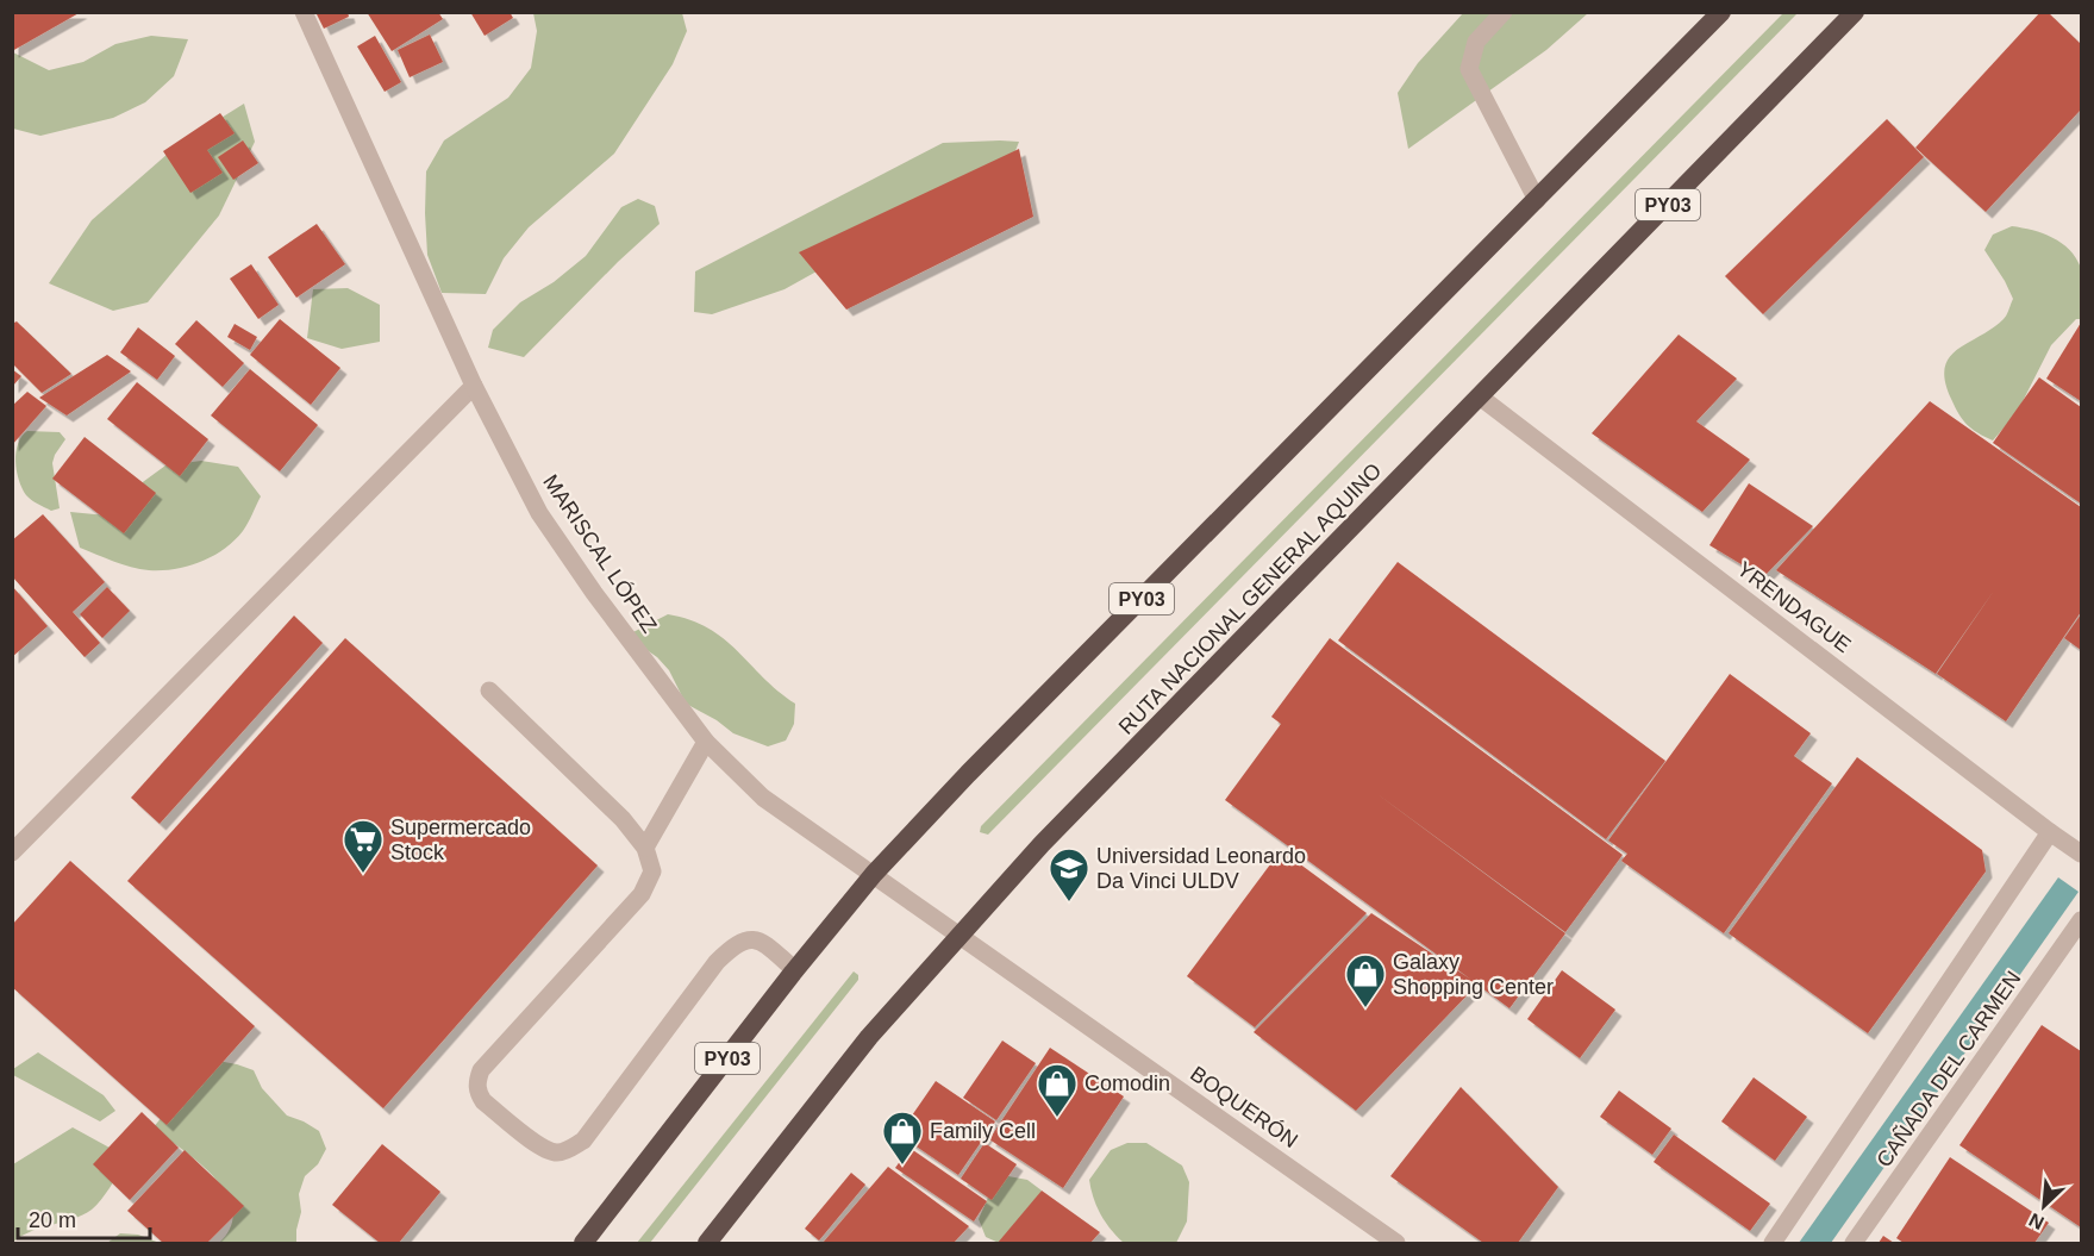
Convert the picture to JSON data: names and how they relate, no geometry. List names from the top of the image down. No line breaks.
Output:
{"streets":{"highway":["PY03","RUTA NACIONAL GENERAL AQUINO"],"street":["MARISCAL LÓPEZ","YRENDAGUE","CAÑADA DEL CARMEN","BOQUERÓN"]},"crossings":[["PY03","MARISCAL LÓPEZ"],["MARISCAL LÓPEZ","RUTA NACIONAL GENERAL AQUINO"],["MARISCAL LÓPEZ","BOQUERÓN"],["RUTA NACIONAL GENERAL AQUINO","YRENDAGUE"],["RUTA NACIONAL GENERAL AQUINO","BOQUERÓN"]],"places":{"supermarket":["Supermercado Stock"],"school or university":["Universidad Leonardo Da Vinci ULDV"],"shop":["Galaxy Shopping Center","Comodin","Family Cell"]},"scale_bar":"20 m","north":"bottom left"}
